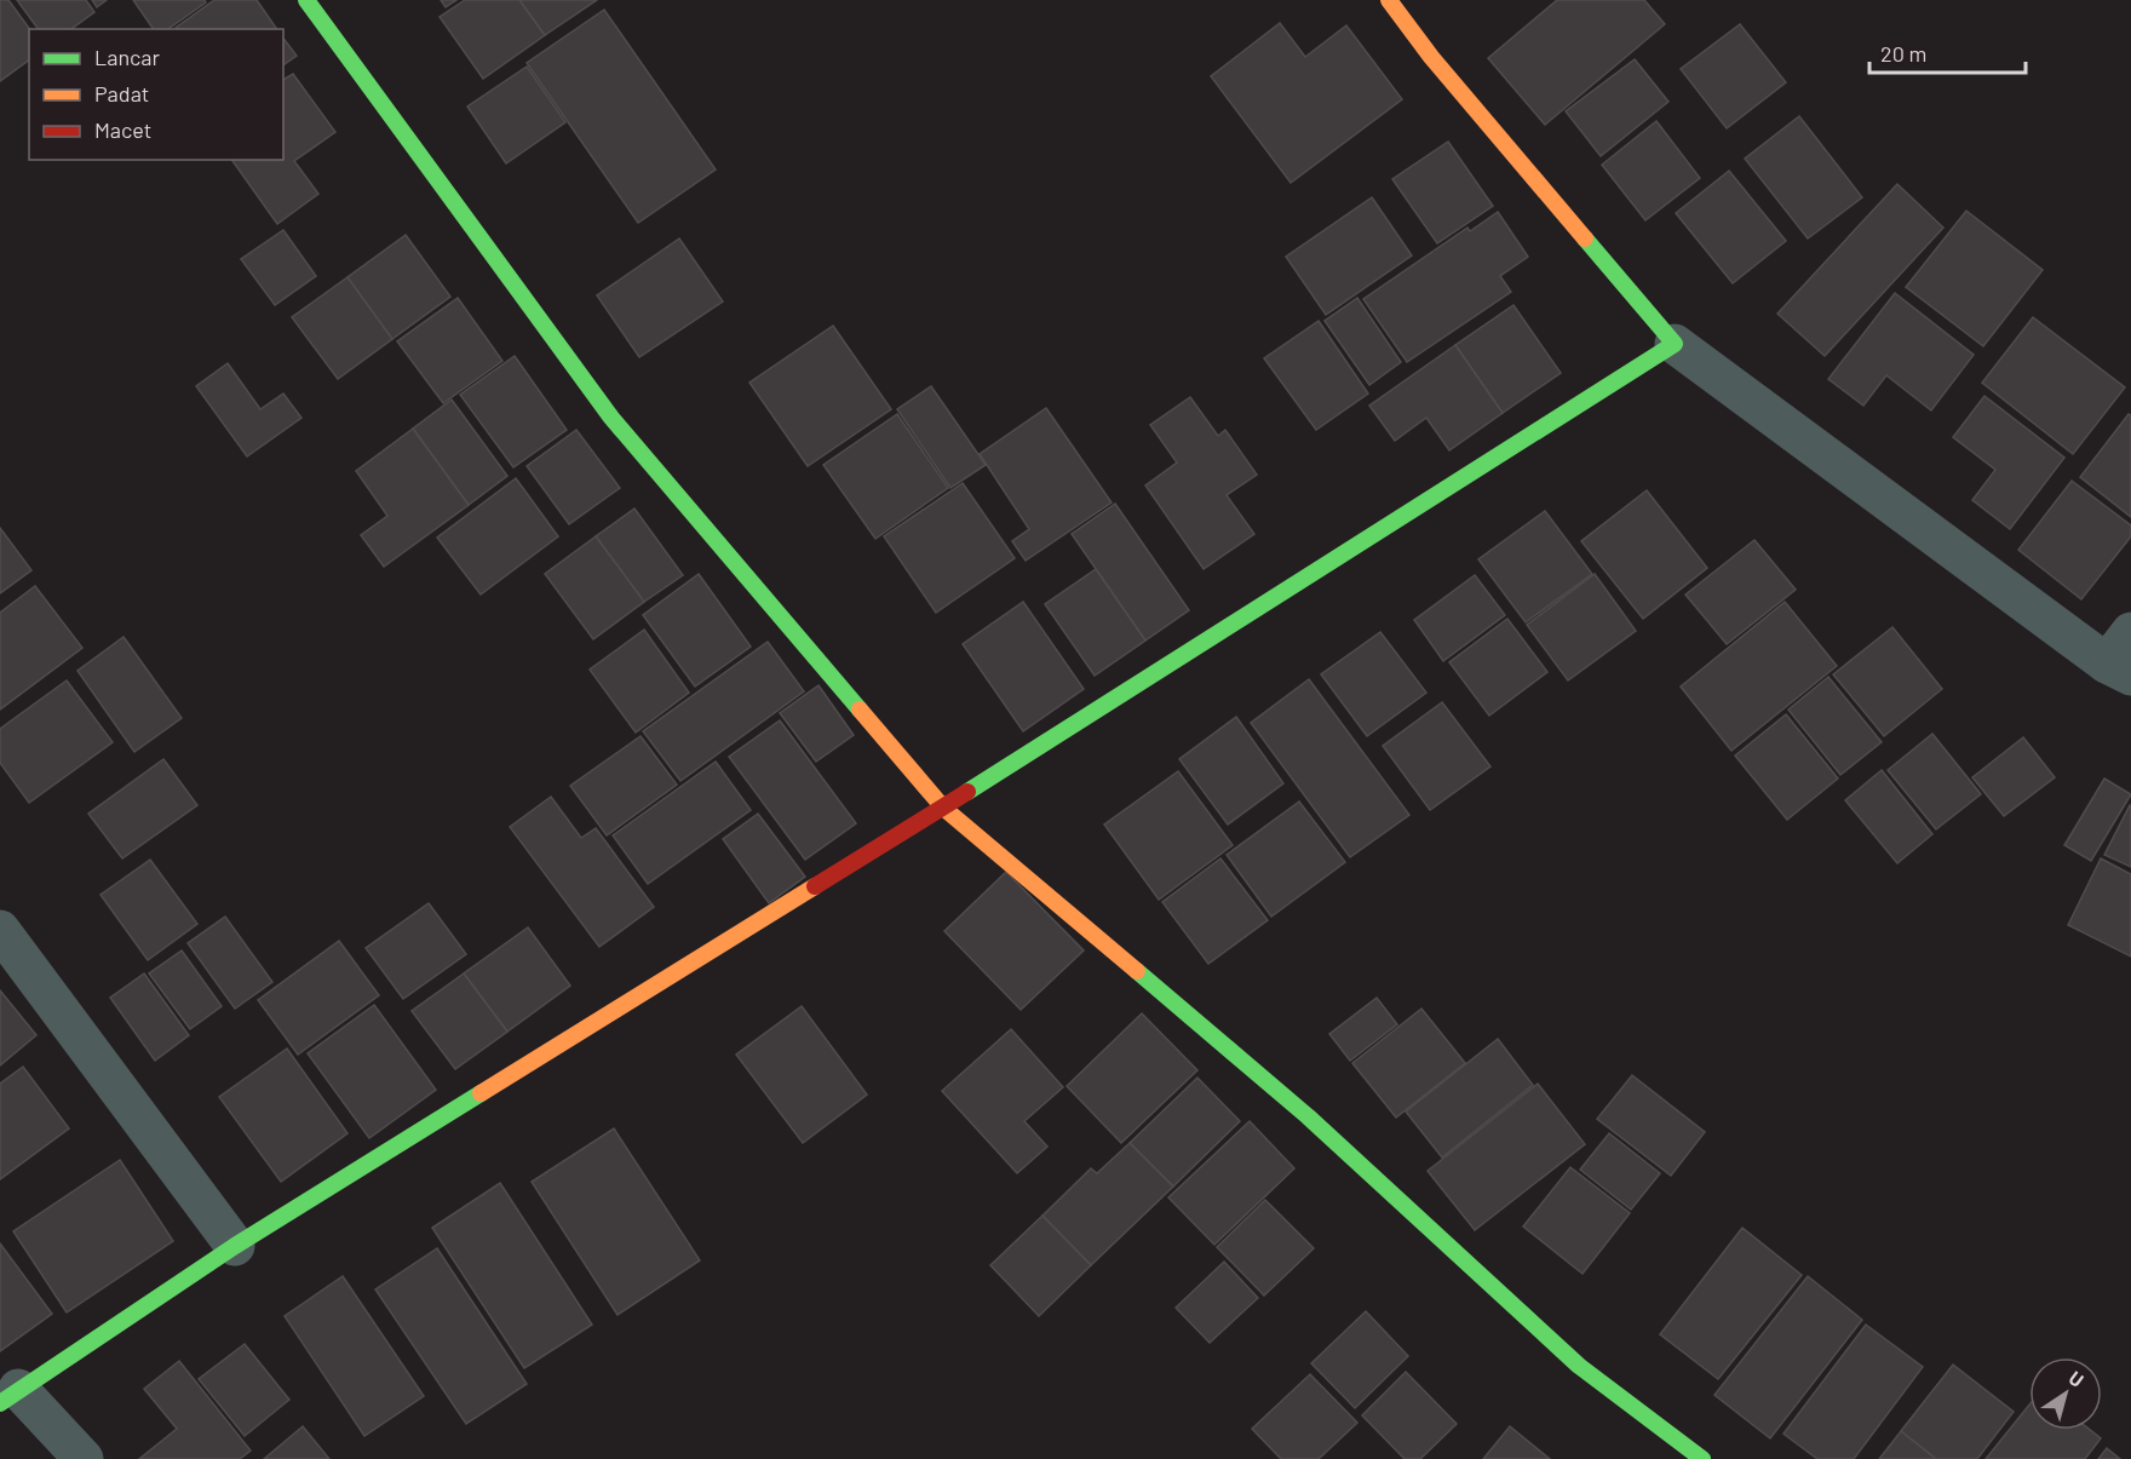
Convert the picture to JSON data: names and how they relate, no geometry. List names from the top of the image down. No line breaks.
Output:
{"legend":["Lancar","Padat","Macet"],"scale_bar":"20 m","north":"top right"}
